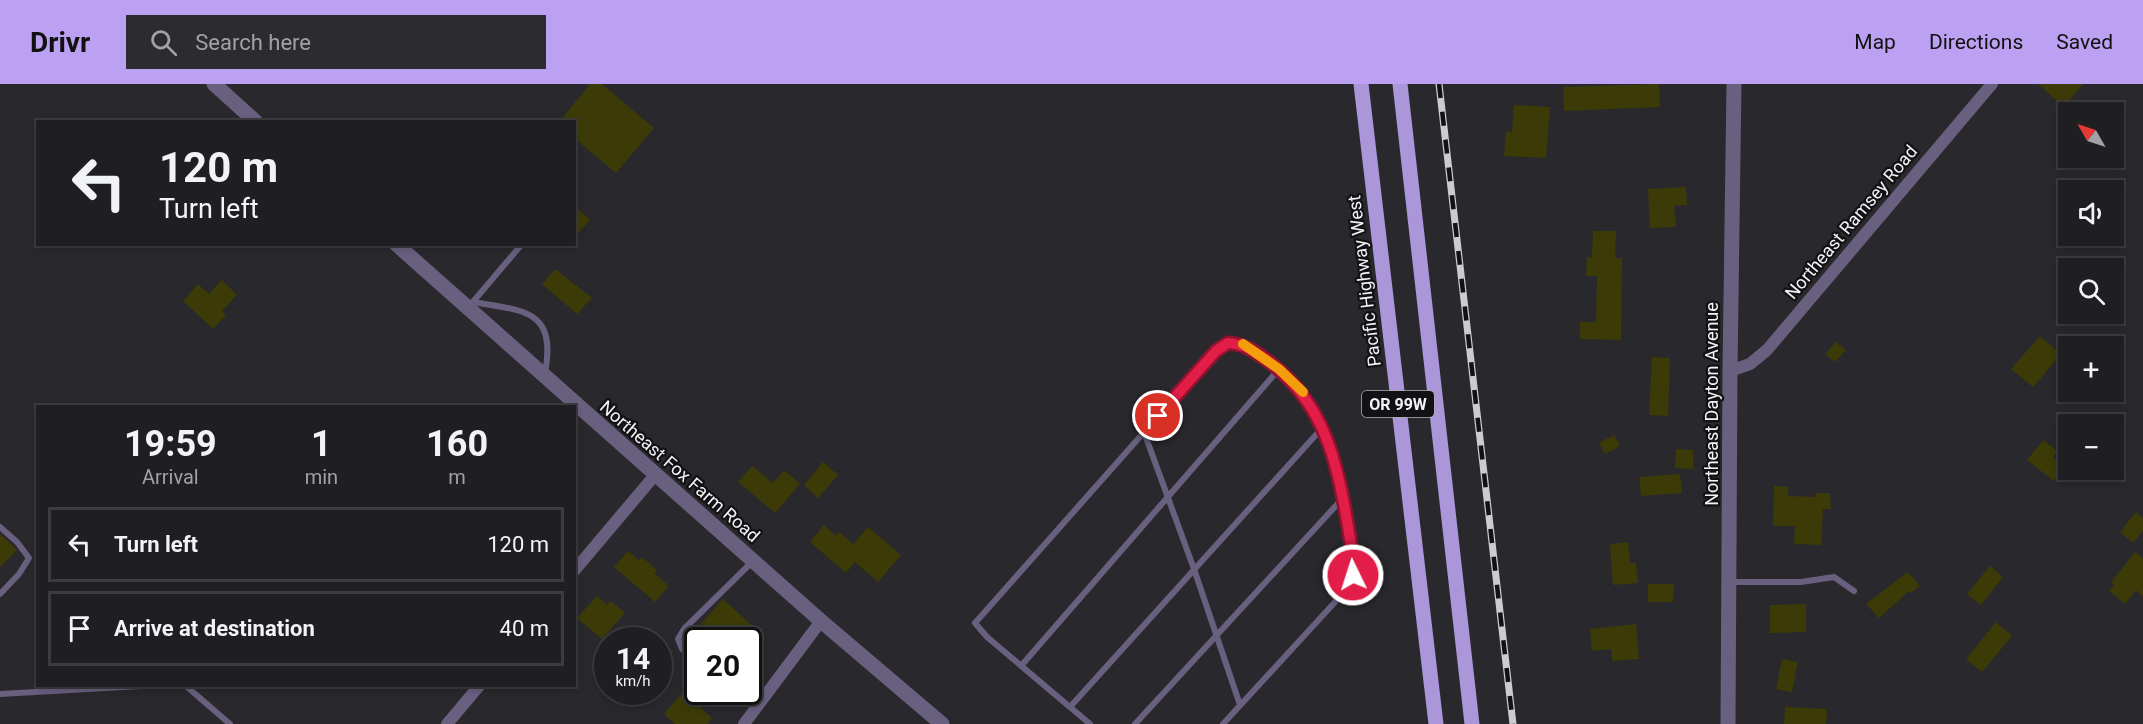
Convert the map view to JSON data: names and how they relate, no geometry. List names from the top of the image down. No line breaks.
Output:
{"streets":{"main road":["Pacific Highway West","OR 99W"],"street":["Northeast Ramsey Road","Northeast Dayton Avenue","Northeast Fox Farm Road"]},"crossings":[["Northeast Ramsey Road","Northeast Dayton Avenue"]],"north":"top left","page":{"header":"Drivr","search":"Search here","nav":["Map","Directions","Saved"],"map_buttons":["+","−"],"turn":["120 m","Turn left"],"eta":["19:59","Arrival","1","min","160","m"],"list":[{"name":"Turn left","value":"120 m"},{"name":"Arrive at destination","value":"40 m"}],"speed":"14 km/h","limit":"20"}}
